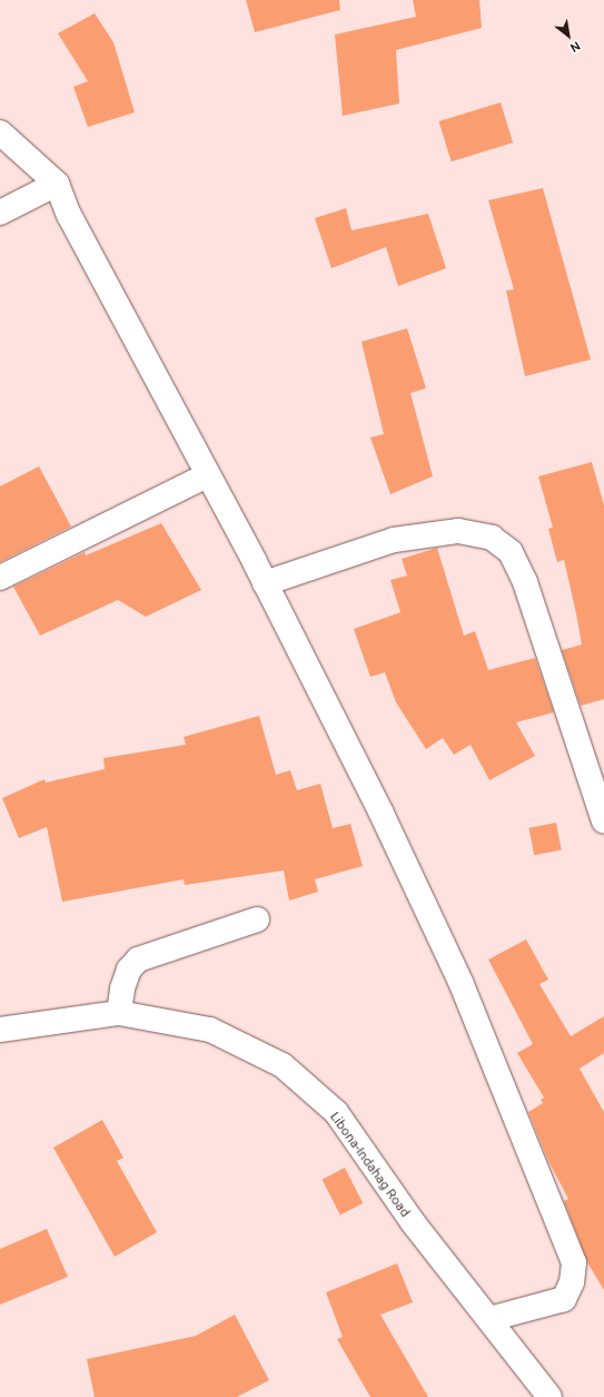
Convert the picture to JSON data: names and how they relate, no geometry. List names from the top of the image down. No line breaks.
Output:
{"streets":{"street":["Libona-Indahag Road"]},"north":"bottom right"}
